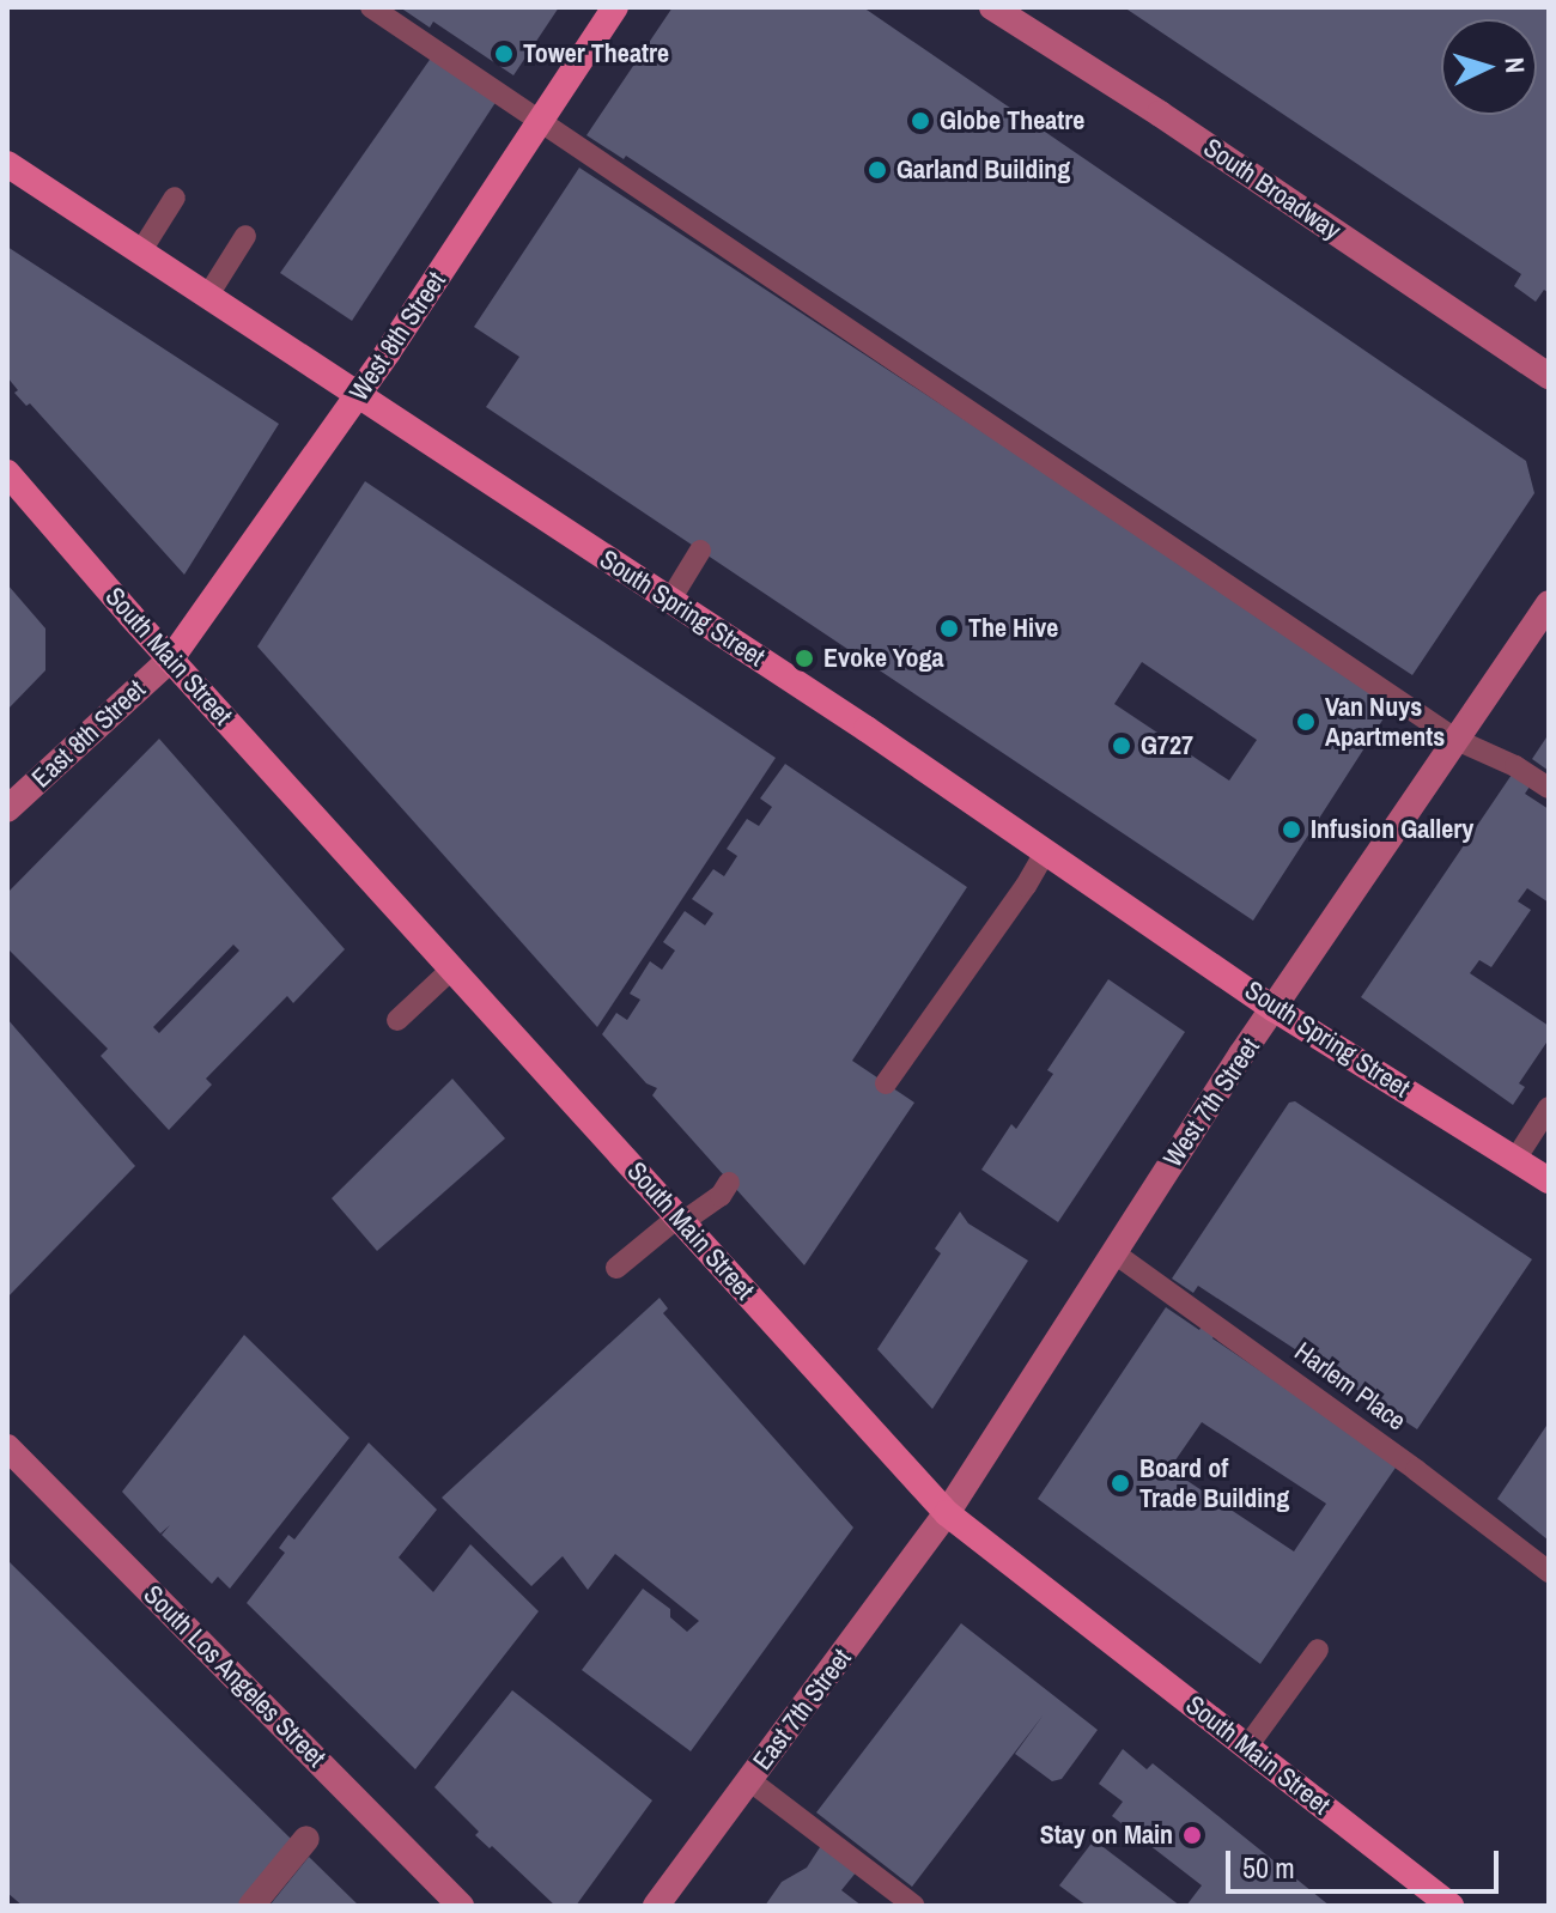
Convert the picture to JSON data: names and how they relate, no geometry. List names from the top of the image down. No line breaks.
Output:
{"streets":{"main road":["South Broadway","West 8th Street","South Spring Street","South Main Street","East 8th Street","West 7th Street","South Los Angeles Street","East 7th Street"],"lane":["Harlem Place"]},"crossings":[["West 8th Street","South Spring Street"],["West 8th Street","South Main Street"],["West 8th Street","East 8th Street"],["South Spring Street","West 7th Street"],["South Main Street","East 8th Street"],["South Main Street","West 7th Street"],["South Main Street","East 7th Street"],["West 7th Street","Harlem Place"],["West 7th Street","East 7th Street"]],"places":["Tower Theatre","Globe Theatre","Garland Building","The Hive","Evoke Yoga","Van Nuys Apartments","G727","Infusion Gallery","Board of Trade Building","Stay on Main"],"scale_bar":"50 m","north":"right"}
